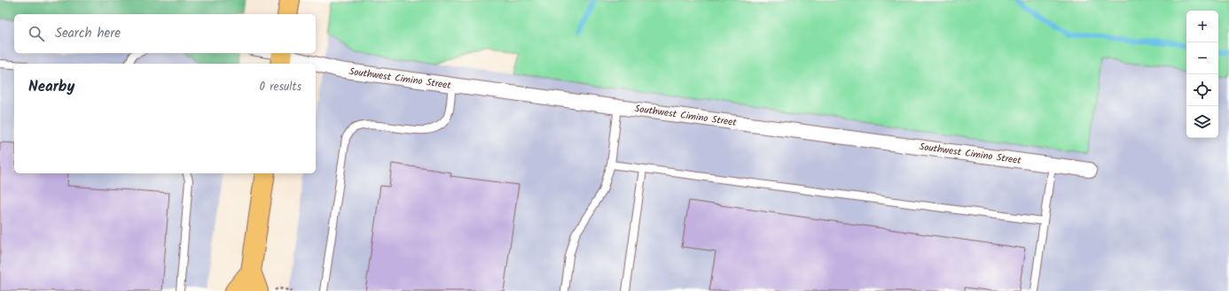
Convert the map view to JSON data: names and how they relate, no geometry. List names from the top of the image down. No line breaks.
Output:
{"streets":{"street":["Southwest Cimino Street"]},"page":{"map_buttons":["+","−"],"search":"Search here","heading":["Nearby","0 results"]}}
